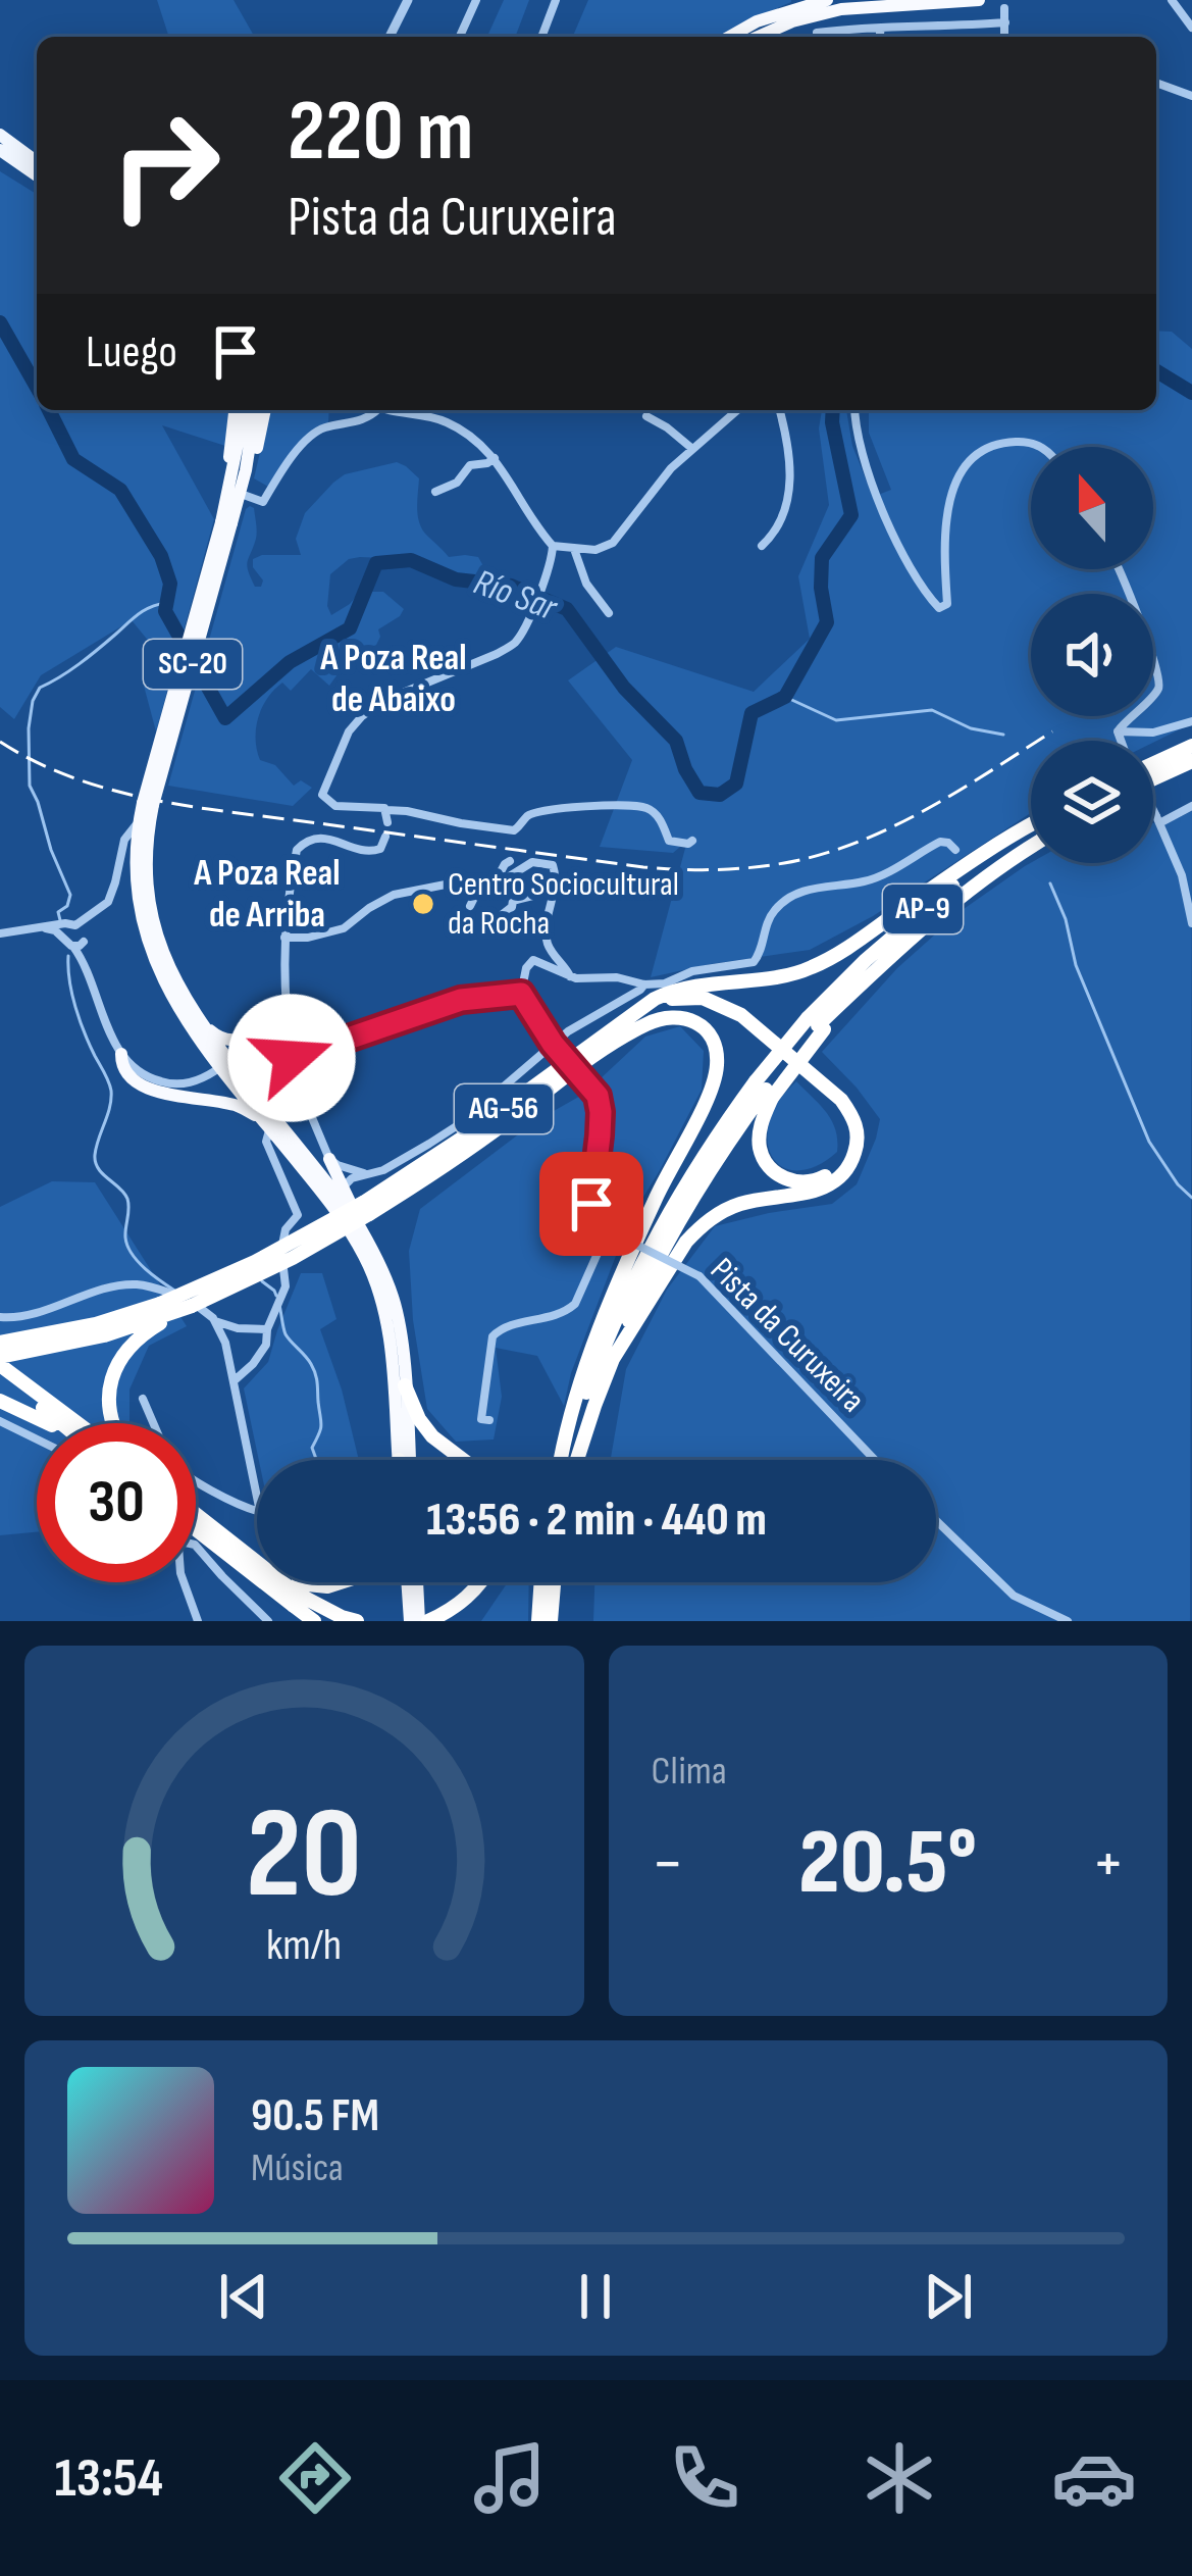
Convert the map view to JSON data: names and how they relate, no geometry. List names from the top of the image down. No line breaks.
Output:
{"streets":{"highway":["SC-20","AP-9","AG-56"],"street":["Pista da Curuxeira"]},"crossings":[["SC-20","AG-56"]],"districts":["A Poza Real de Abaixo","A Poza Real de Arriba"],"water":["Río Sar"],"places":["Centro Sociocultural da Rocha"],"north":"top","page":{"turn":["220 m","Pista da Curuxeira"],"then":"Luego","limit":"30","trip":"13:56 · 2 min · 440 m","tile":"Clima","heat":["−","20.5°","+"],"song":["90.5 FM","Música"],"tabs":"13:54","gauge":["20","km/h"]}}
